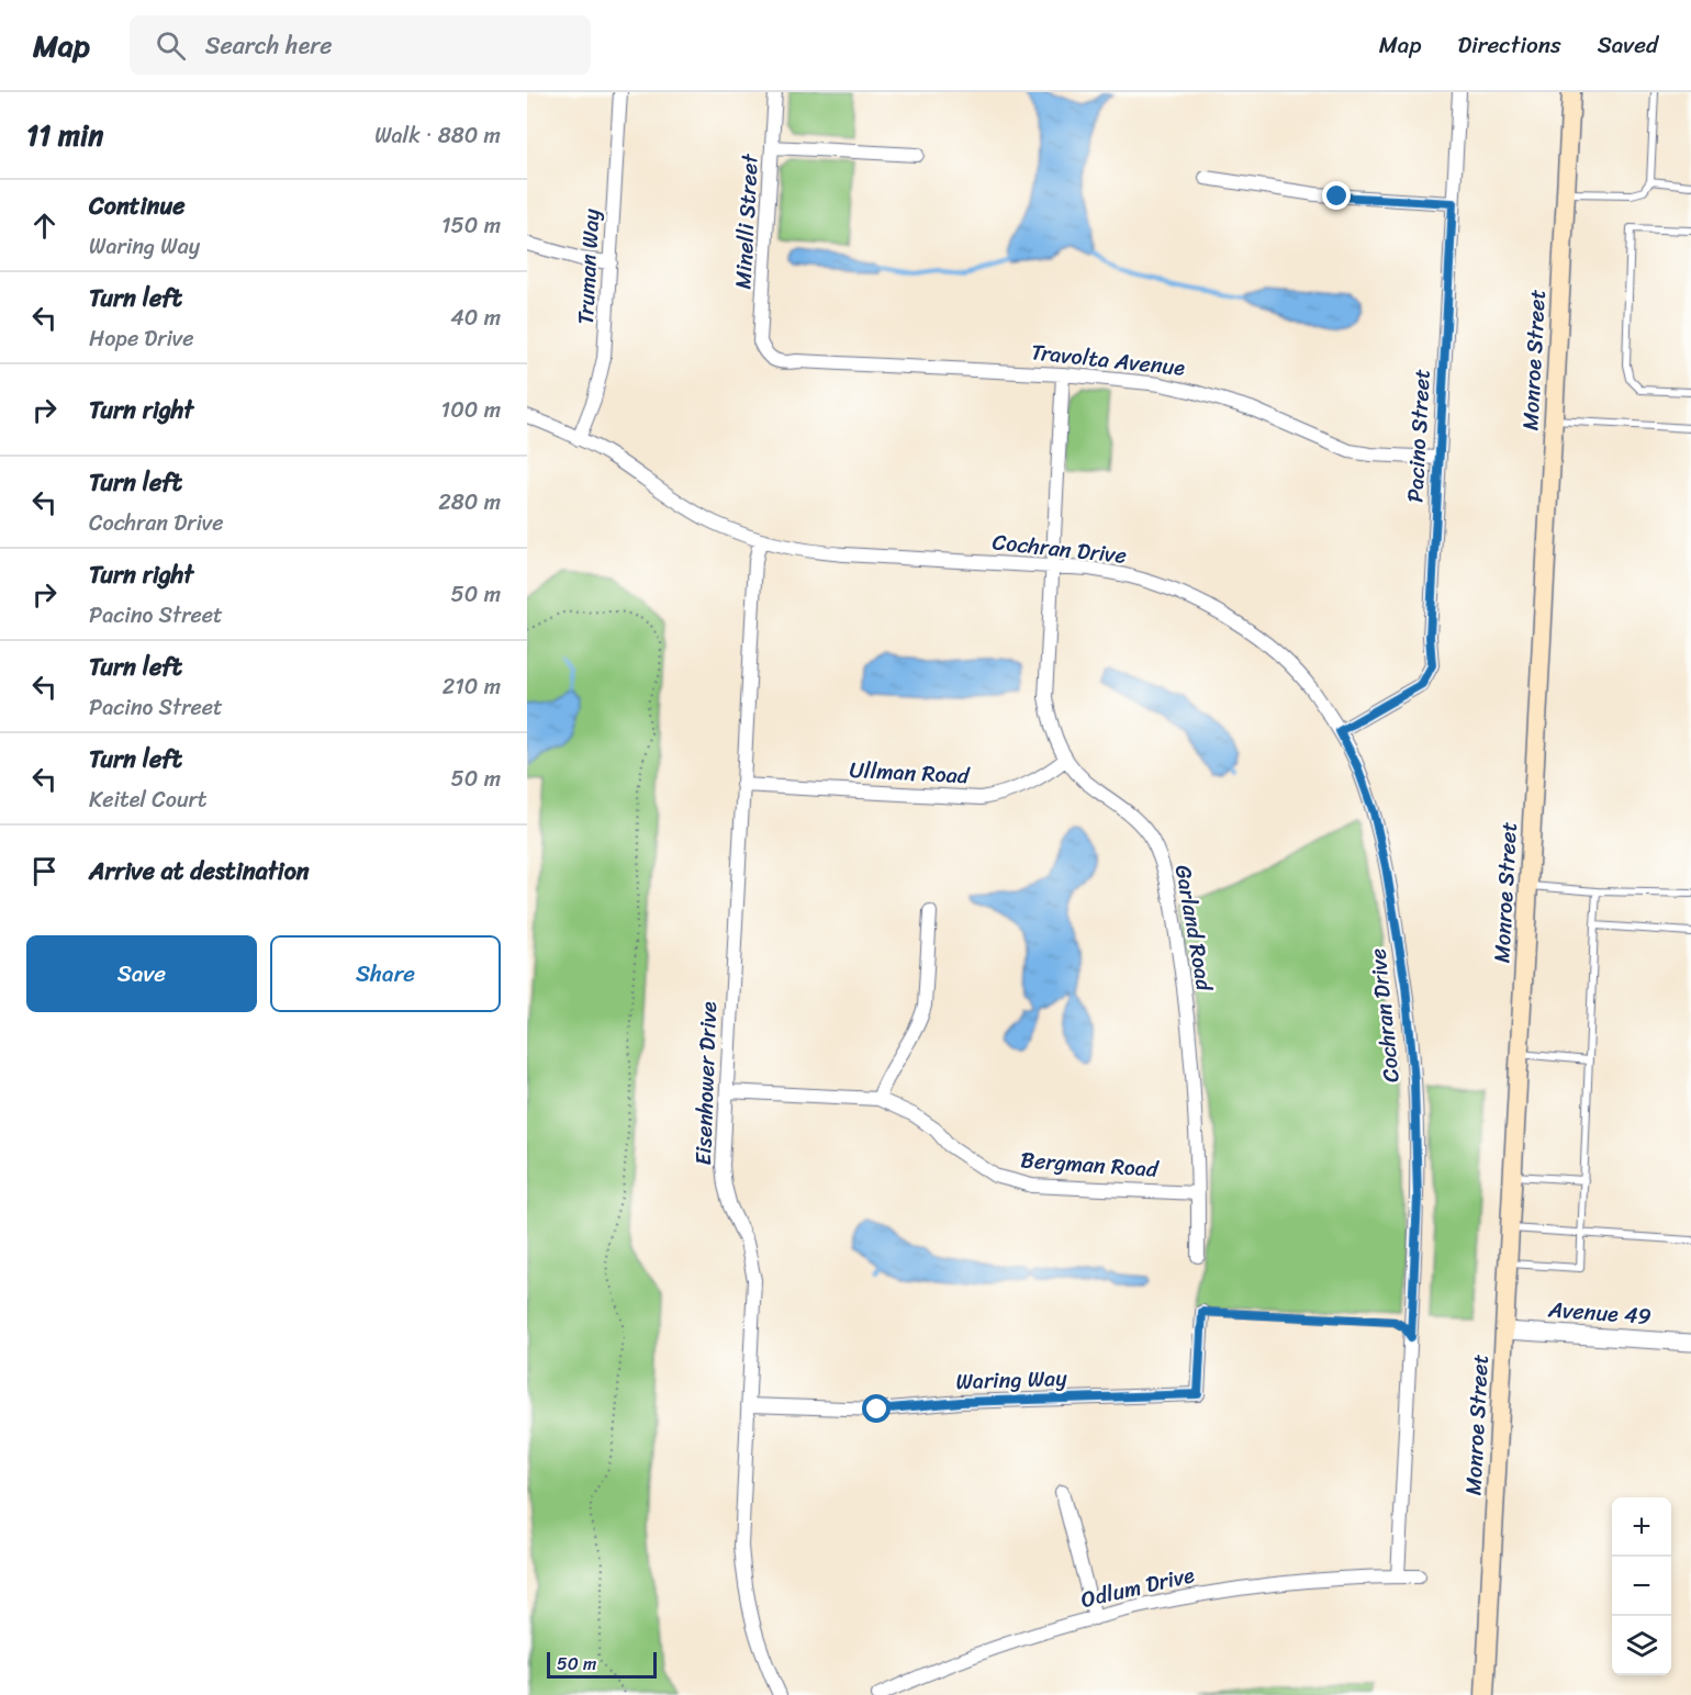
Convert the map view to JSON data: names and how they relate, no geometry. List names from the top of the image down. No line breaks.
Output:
{"streets":{"main road":["Monroe Street"],"street":["Minelli Street","Truman Way","Travolta Avenue","Pacino Street","Cochran Drive","Ullman Road","Garland Road","Eisenhower Drive","Bergman Road","Avenue 49","Waring Way","Odlum Drive"]},"crossings":[["Minelli Street","Travolta Avenue"],["Truman Way","Cochran Drive"],["Travolta Avenue","Pacino Street"],["Travolta Avenue","Garland Road"],["Monroe Street","Avenue 49"],["Pacino Street","Cochran Drive"],["Cochran Drive","Garland Road"],["Cochran Drive","Eisenhower Drive"],["Cochran Drive","Odlum Drive"],["Ullman Road","Garland Road"],["Ullman Road","Eisenhower Drive"],["Garland Road","Bergman Road"],["Eisenhower Drive","Bergman Road"],["Eisenhower Drive","Waring Way"]],"scale_bar":"50 m","page":{"header":"Map","search":"Search here","nav":["Map","Directions","Saved"],"heading":["11 min","Walk · 880 m"],"list":[["Continue","Waring Way","150 m"],["Turn left","Hope Drive","40 m"],["Turn right","100 m"],["Turn left","Cochran Drive","280 m"],["Turn right","Pacino Street","50 m"],["Turn left","Pacino Street","210 m"],["Turn left","Keitel Court","50 m"],"Arrive at destination"],"buttons":["Save","Share"],"map_buttons":["+","−"],"scale":"50 m"}}
